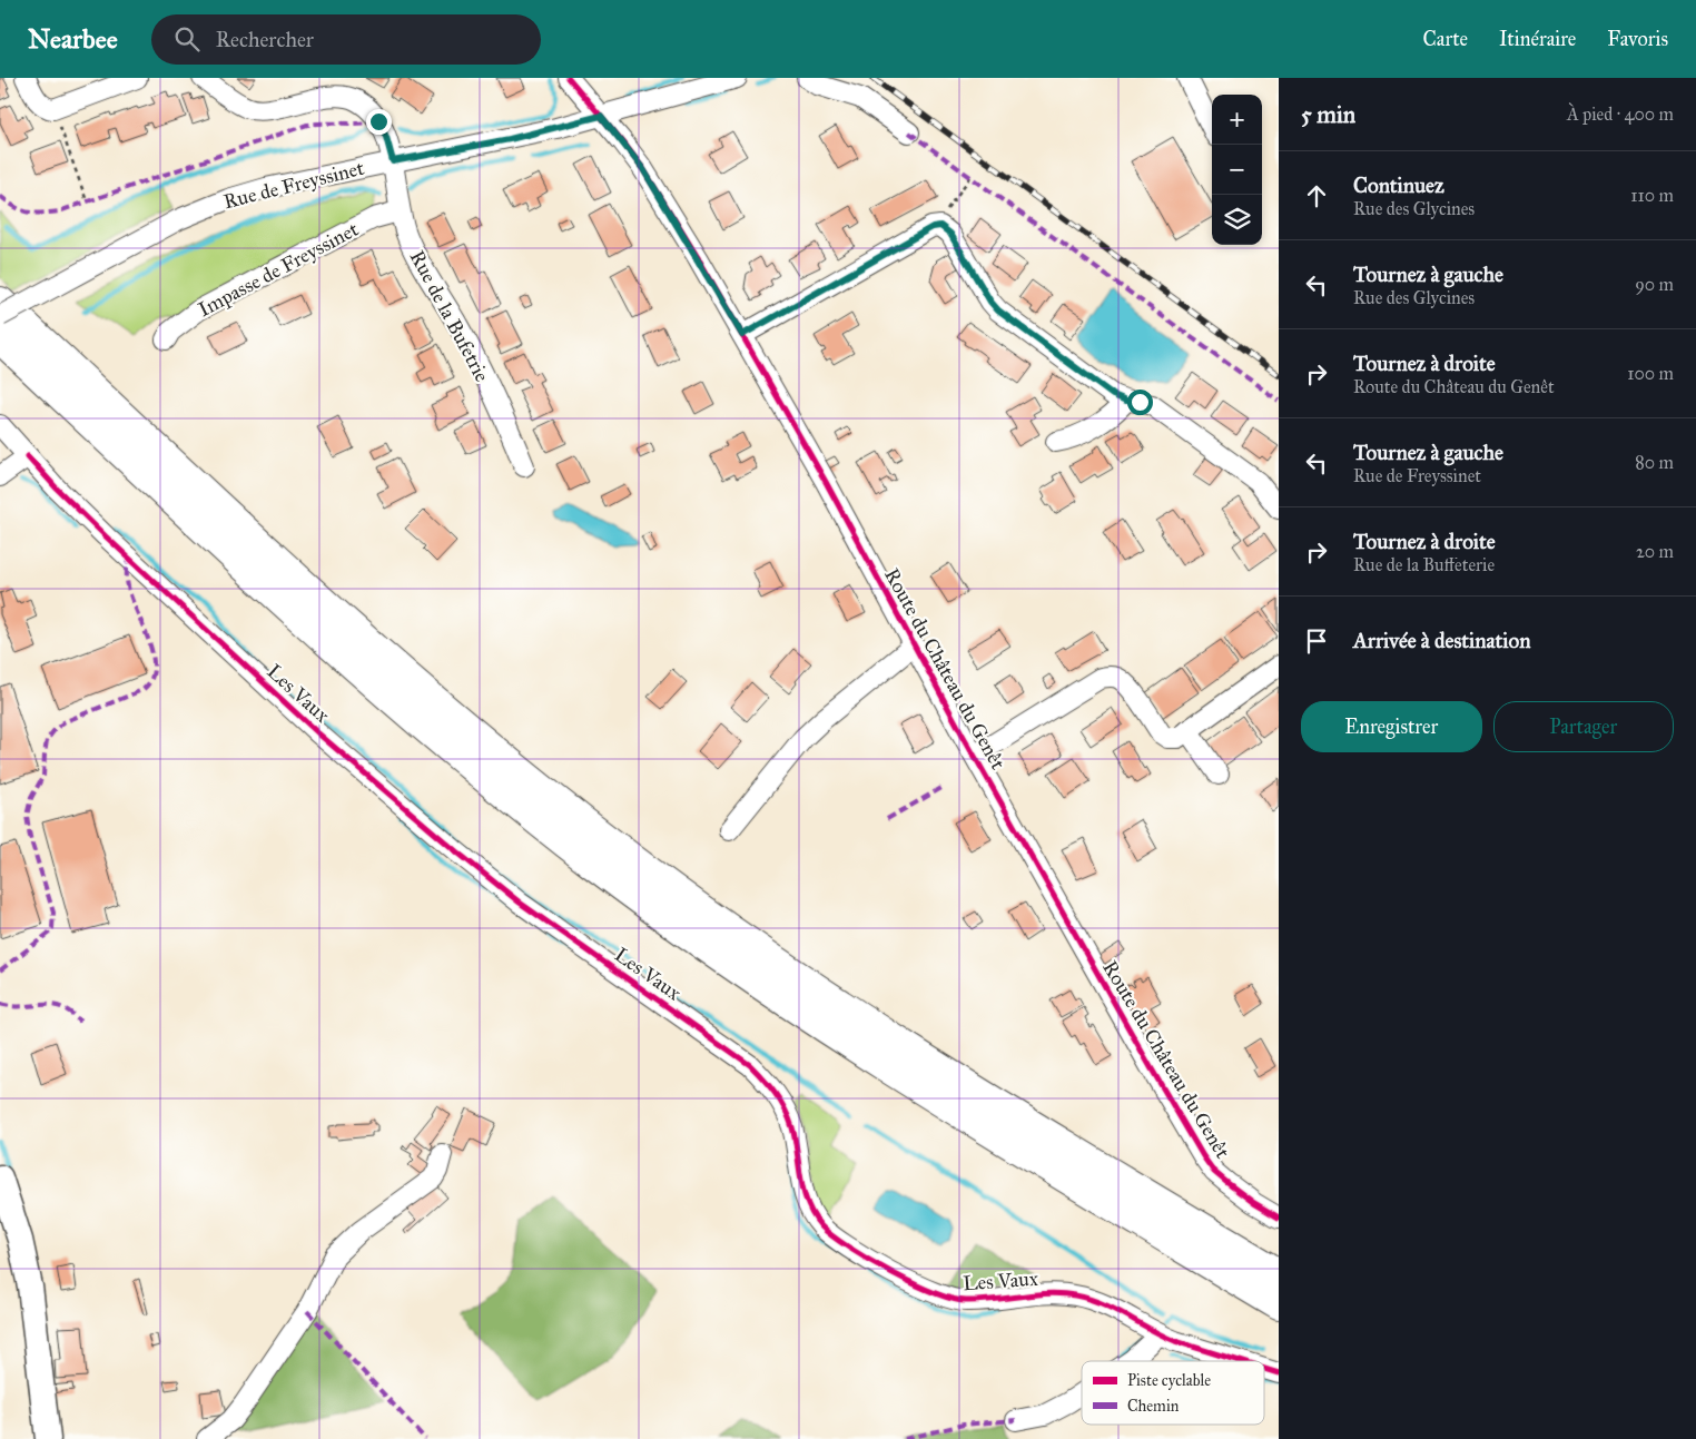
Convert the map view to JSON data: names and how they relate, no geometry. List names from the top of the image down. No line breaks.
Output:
{"streets":{"street":["Rue de Freyssinet","Impasse de Freyssinet","Rue de la Bufetrie","Route du Château du Genêt","Les Vaux"]},"crossings":[["Rue de Freyssinet","Rue de la Bufetrie"],["Rue de Freyssinet","Route du Château du Genêt"],["Impasse de Freyssinet","Rue de la Bufetrie"]],"legend":["Piste cyclable","Chemin"],"page":{"header":"Nearbee","search":"Rechercher","nav":["Carte","Itinéraire","Favoris"],"heading":["5 min","À pied · 400 m"],"map_buttons":["+","−"],"list":[["Continuez","Rue des Glycines","110 m"],["Tournez à gauche","Rue des Glycines","90 m"],["Tournez à droite","Route du Château du Genêt","100 m"],["Tournez à gauche","Rue de Freyssinet","80 m"],["Tournez à droite","Rue de la Buffeterie","20 m"],"Arrivée à destination"],"buttons":["Enregistrer","Partager"]}}
